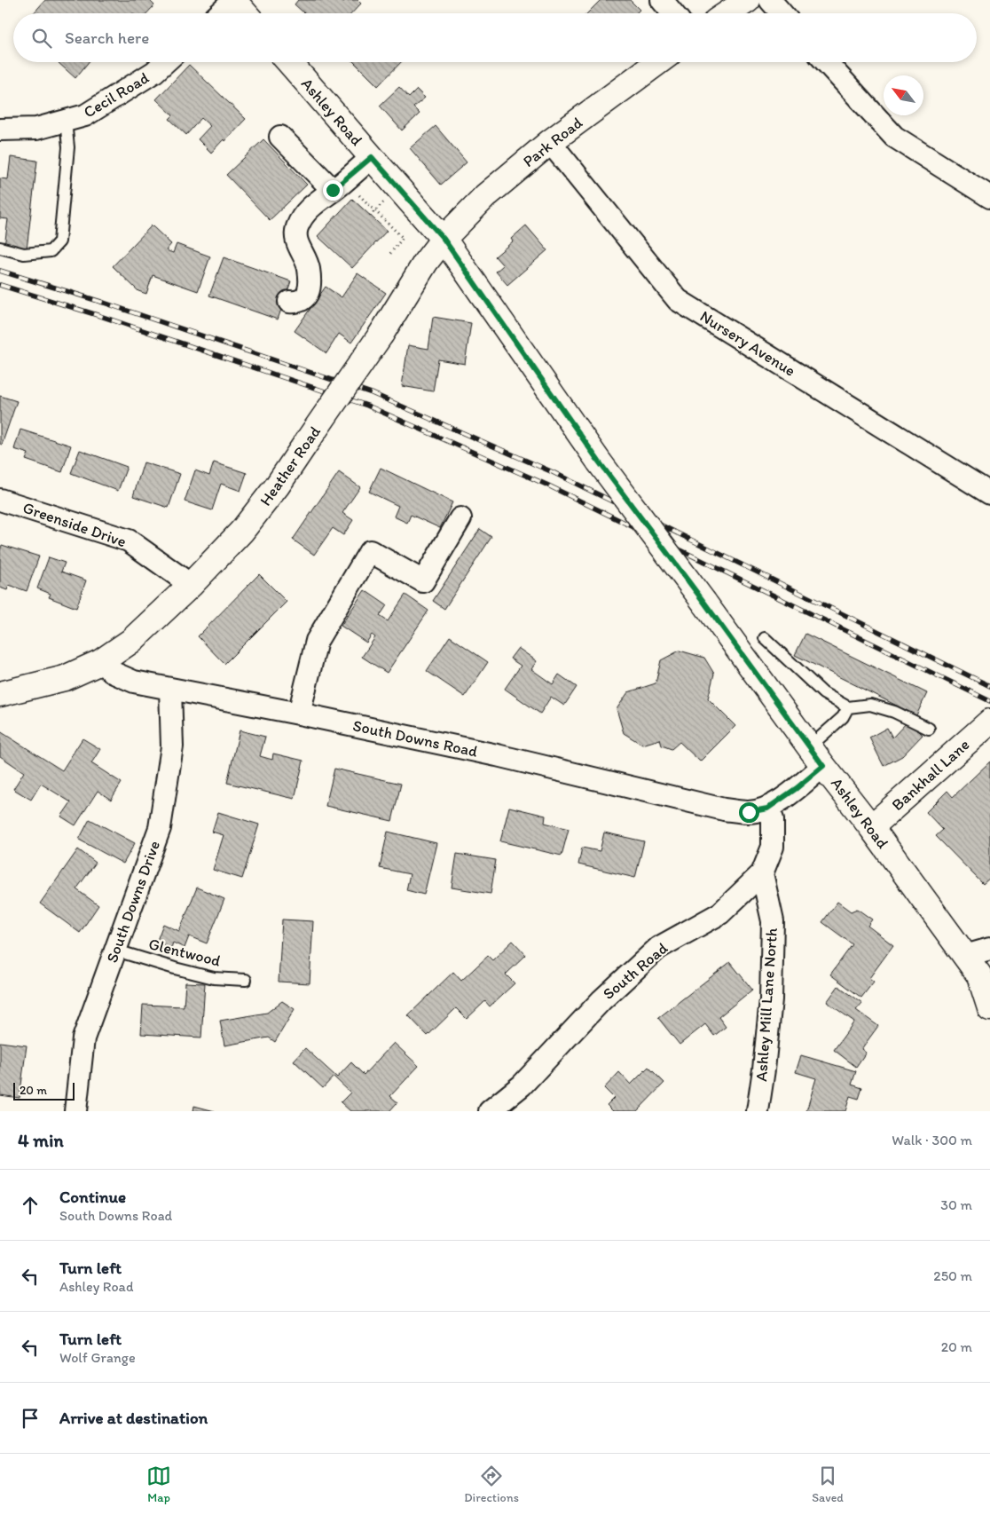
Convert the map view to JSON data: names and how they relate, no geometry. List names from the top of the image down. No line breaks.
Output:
{"streets":{"main road":["Ashley Road","Park Road","Heather Road","Bankhall Lane"],"street":["Cecil Road","Nursery Avenue","Greenside Drive","South Downs Road","South Downs Drive","South Road","Ashley Mill Lane North"],"lane":["Glentwood"]},"crossings":[["Ashley Road","Park Road"],["Ashley Road","Heather Road"],["Ashley Road","South Downs Road"],["Ashley Road","Bankhall Lane"],["Park Road","Nursery Avenue"],["Park Road","Heather Road"],["Heather Road","Greenside Drive"],["Heather Road","South Downs Road"],["South Downs Road","South Downs Drive"],["South Downs Road","South Road"],["South Downs Drive","Glentwood"],["South Road","Ashley Mill Lane North"]],"scale_bar":"20 m","north":"top left","page":{"search":"Search here","scale":"20 m","heading":["4 min","Walk · 300 m"],"list":[["Continue","South Downs Road","30 m"],["Turn left","Ashley Road","250 m"],["Turn left","Wolf Grange","20 m"],"Arrive at destination"],"nav":["Map","Directions","Saved"]}}
